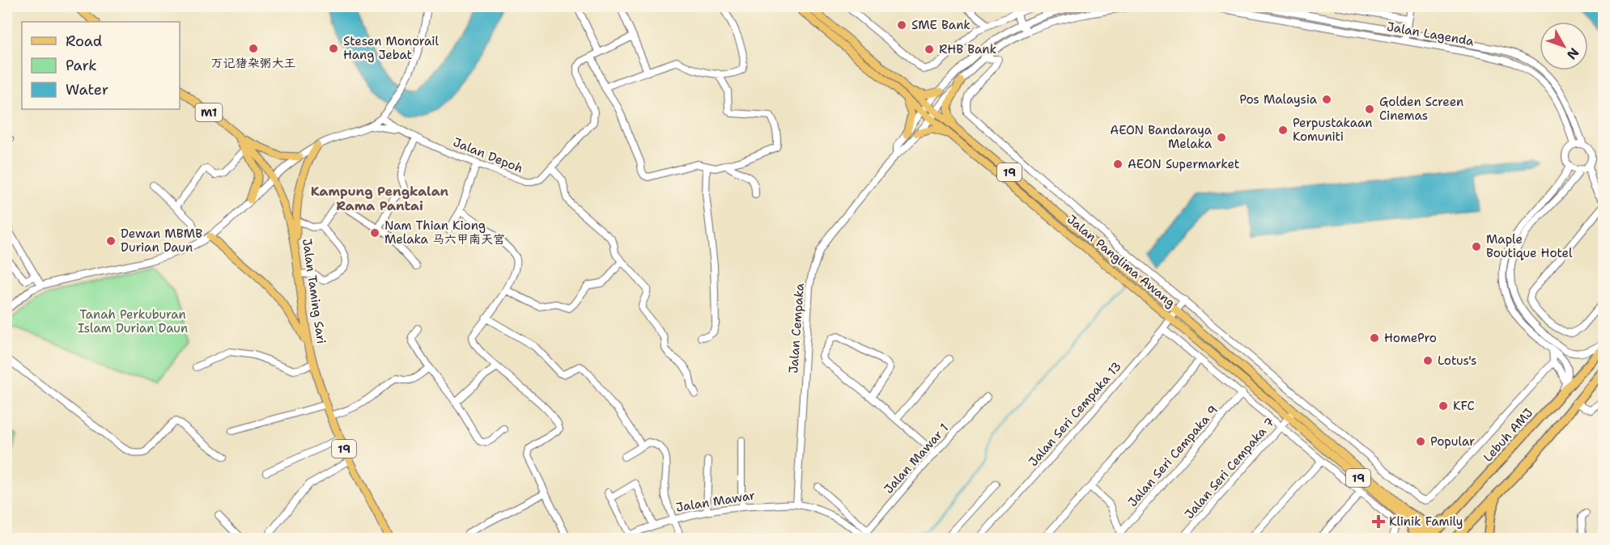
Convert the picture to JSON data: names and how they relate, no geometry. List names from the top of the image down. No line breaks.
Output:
{"streets":{"highway":["Lebuh AMJ"],"main road":["M1","19","Jalan Panglima Awang","Jalan Taming Sari"],"street":["Jalan Lagenda","Jalan Depoh","Jalan Cempaka","Jalan Seri Cempaka 13","Jalan Seri Cempaka 9","Jalan Mawar 1","Jalan Seri Cempaka 7","Jalan Mawar"]},"crossings":[["M1","Jalan Taming Sari"],["Jalan Panglima Awang","Jalan Cempaka"],["Jalan Panglima Awang","Jalan Seri Cempaka 13"],["Jalan Panglima Awang","Lebuh AMJ"],["Jalan Panglima Awang","Jalan Seri Cempaka 7"],["Jalan Cempaka","Jalan Mawar"],["Jalan Mawar 1","Jalan Mawar"]],"districts":["Kampung Pengkalan Rama Pantai"],"parks":["Tanah Perkuburan Islam Durian Daun"],"places":{"other":["SME Bank","万记猪杂粥大王","Stesen Monorail Hang Jebat","RHB Bank","Pos Malaysia","Golden Screen Cinemas","Perpustakaan Komuniti","AEON Bandaraya Melaka","AEON Supermarket","Nam Thian Kiong Melaka 马六甲南天宮","Dewan MBMB Durian Daun","Maple Boutique Hotel","HomePro","Lotus's","KFC","Popular"],"health":["Klinik Family"]},"legend":["Road","Park","Water"],"north":"bottom right"}
